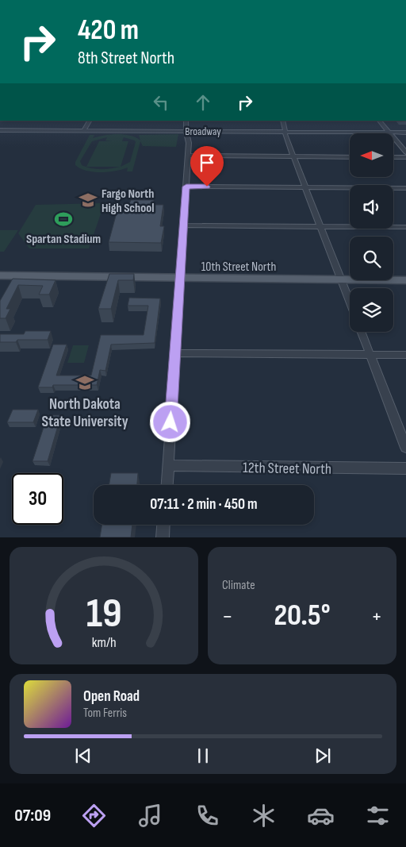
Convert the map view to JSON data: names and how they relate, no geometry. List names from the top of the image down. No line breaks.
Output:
{"streets":{"main road":["10th Street North"],"street":["Broadway","12th Street North"]},"places":{"school or university":["Fargo North High School","North Dakota State University"],"sports":["Spartan Stadium"]},"north":"left","page":{"turn":["420 m","8th Street North"],"limit":"30","trip":"07:11 · 2 min · 450 m","tile":"Climate","heat":["−","20.5°","+"],"song":["Open Road","Tom Ferris"],"tabs":"07:09","gauge":["19","km/h"]}}
